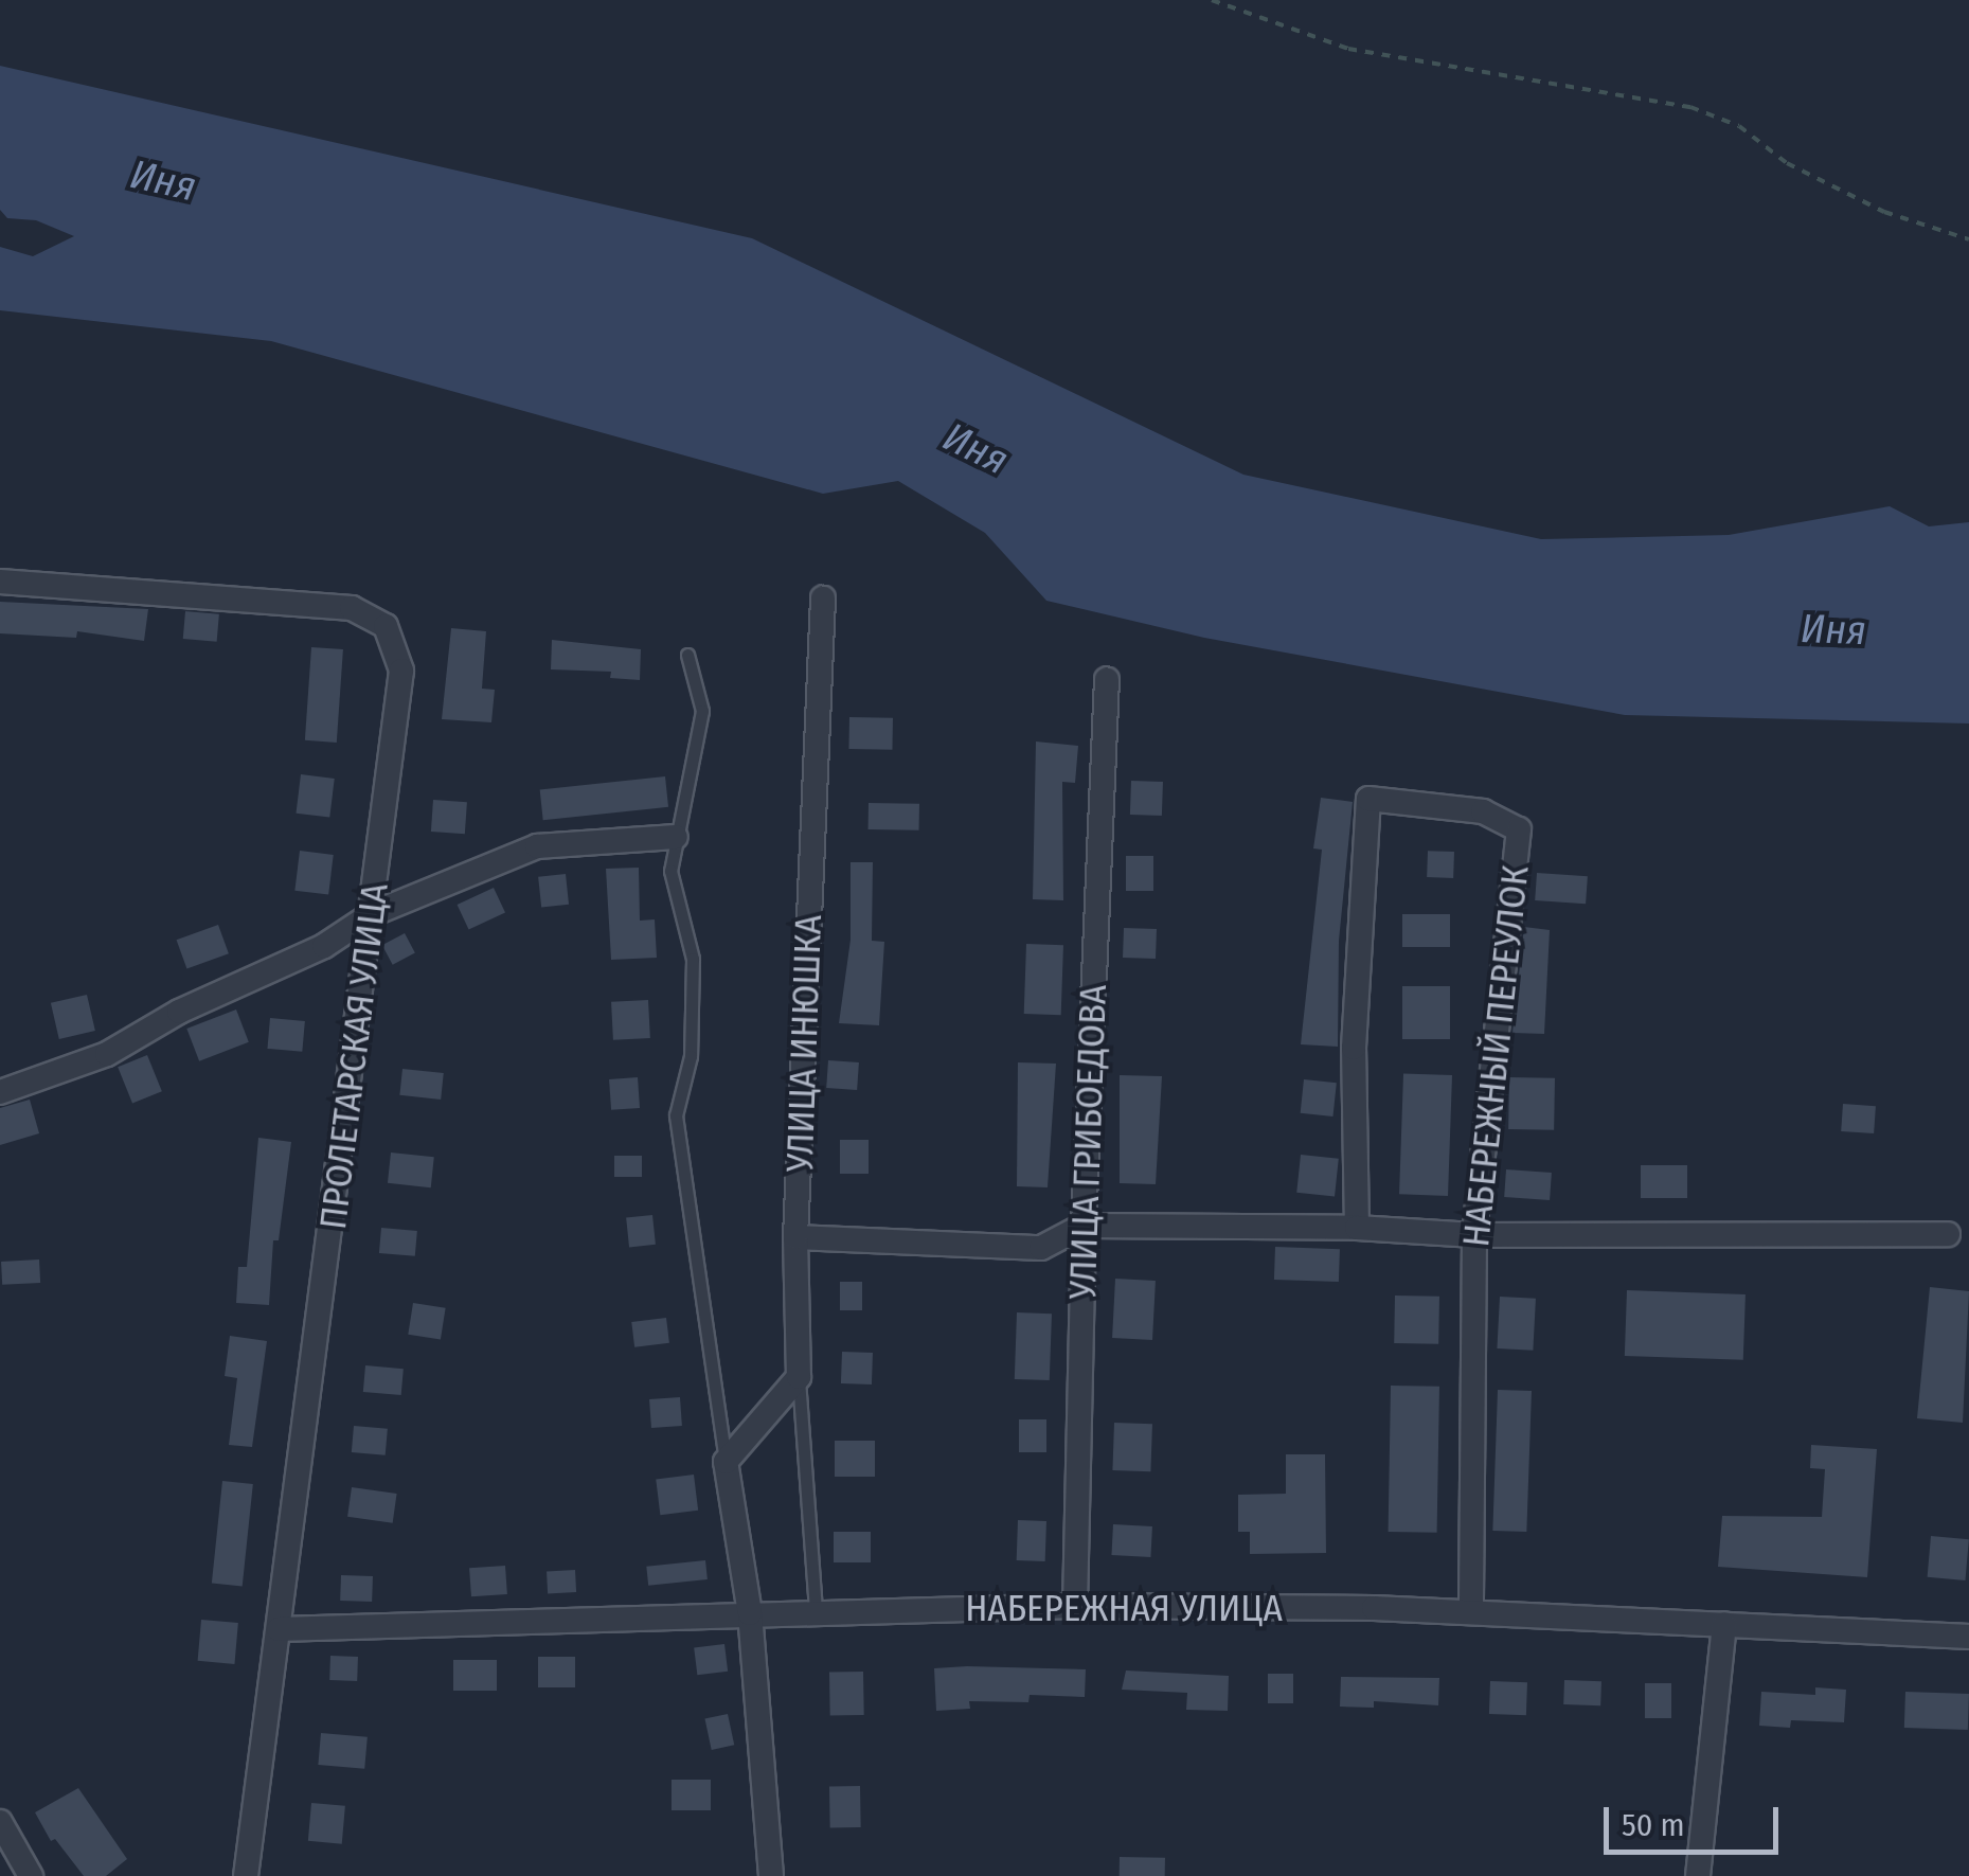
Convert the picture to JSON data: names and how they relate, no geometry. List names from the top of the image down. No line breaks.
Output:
{"streets":{"street":["УЛИЦА ИНЮШКА","ПРОЛЕТАРСКАЯ УЛИЦА","НАБЕРЕЖНЫЙ ПЕРЕУЛОК","УЛИЦА ГРИБОЕДОВА","НАБЕРЕЖНАЯ УЛИЦА"]},"crossings":[["ПРОЛЕТАРСКАЯ УЛИЦА","НАБЕРЕЖНАЯ УЛИЦА"],["НАБЕРЕЖНЫЙ ПЕРЕУЛОК","НАБЕРЕЖНАЯ УЛИЦА"],["УЛИЦА ГРИБОЕДОВА","НАБЕРЕЖНАЯ УЛИЦА"]],"water":["Иня"],"scale_bar":"50 m"}
